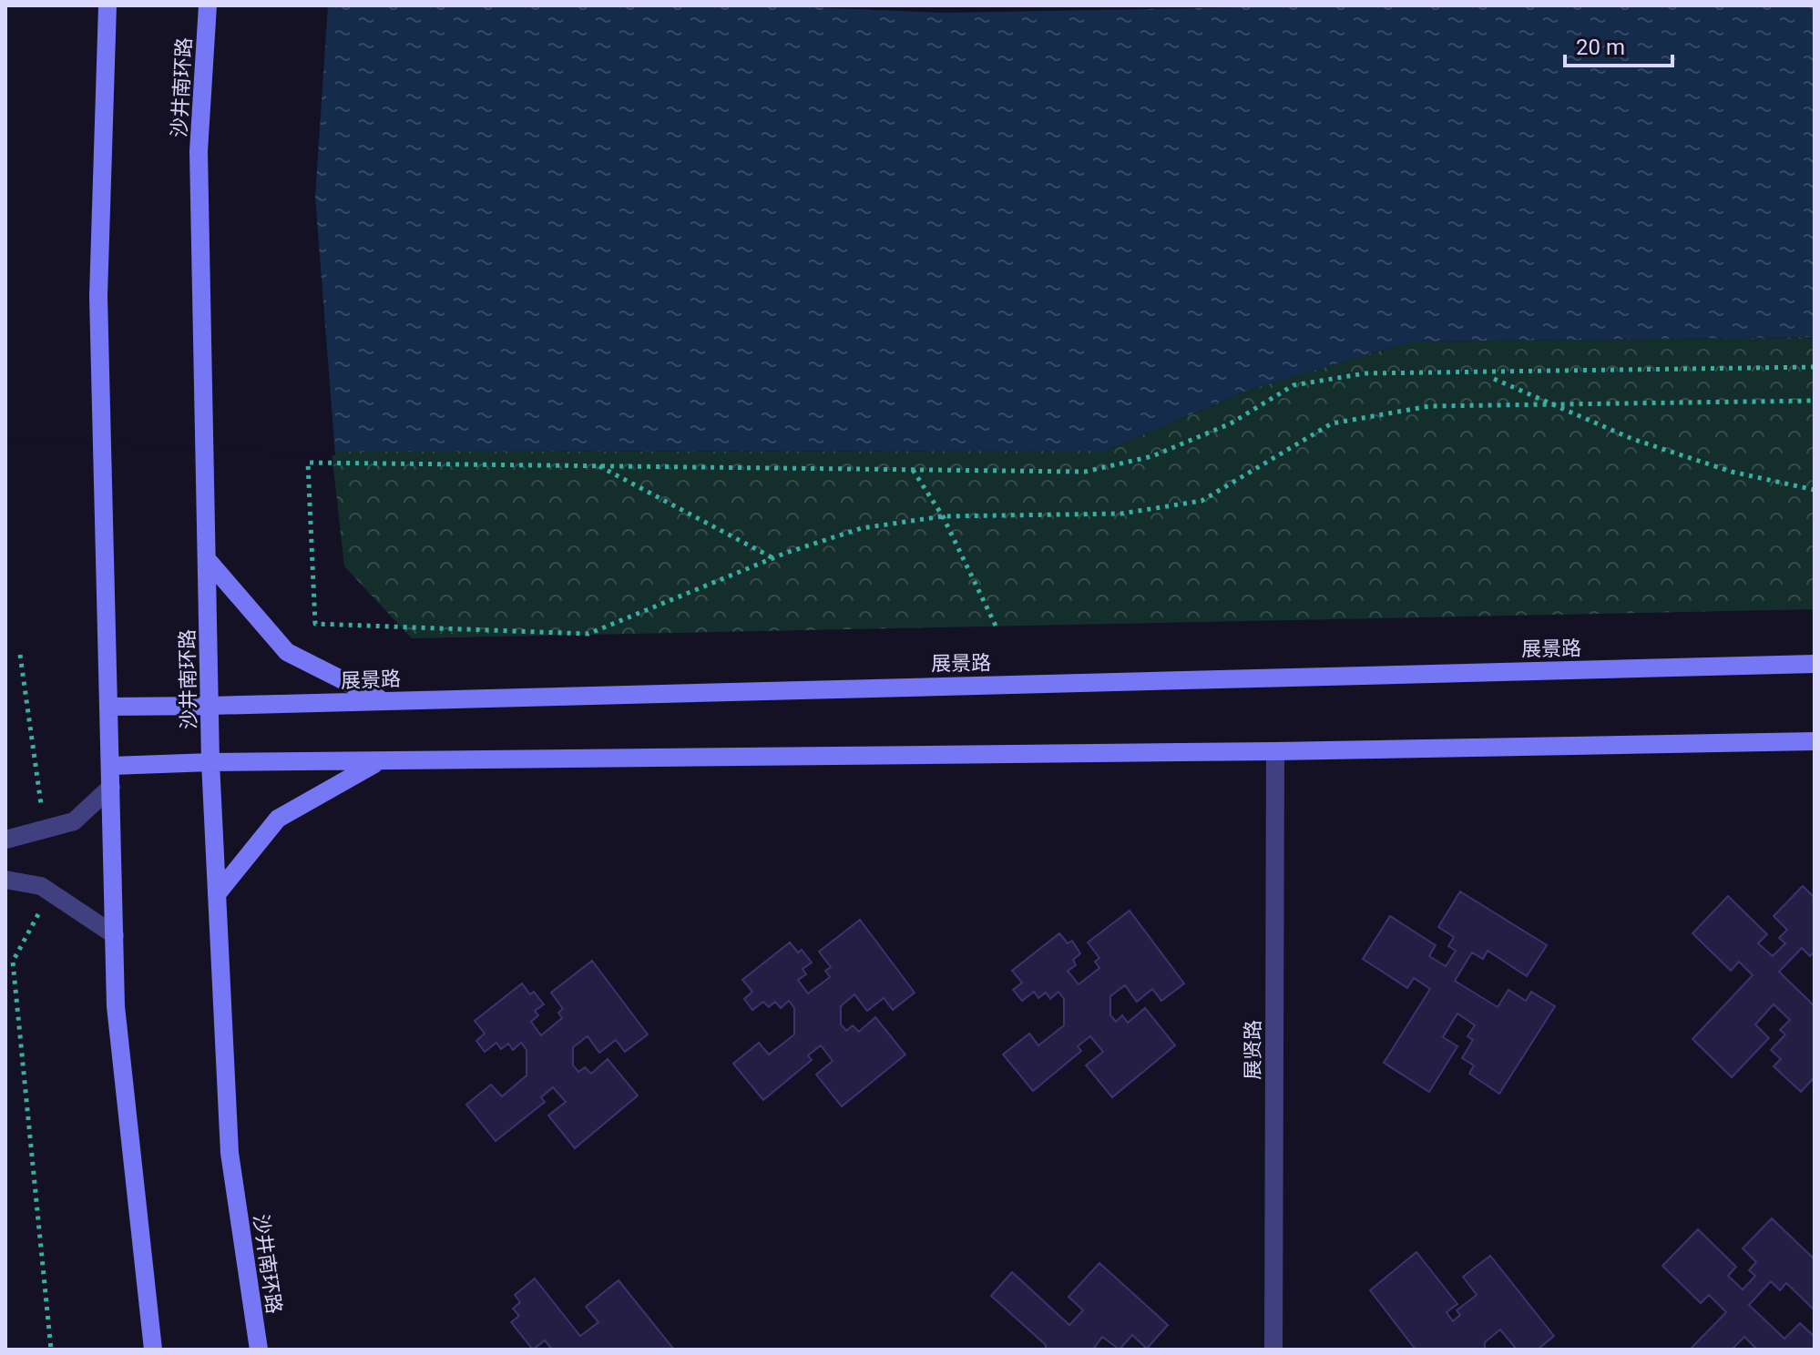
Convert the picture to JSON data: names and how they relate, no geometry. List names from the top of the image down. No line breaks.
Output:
{"streets":{"main road":["沙井南环路","展景路"],"street":["展贤路"]},"crossings":[["沙井南环路","展景路"]],"scale_bar":"20 m"}
